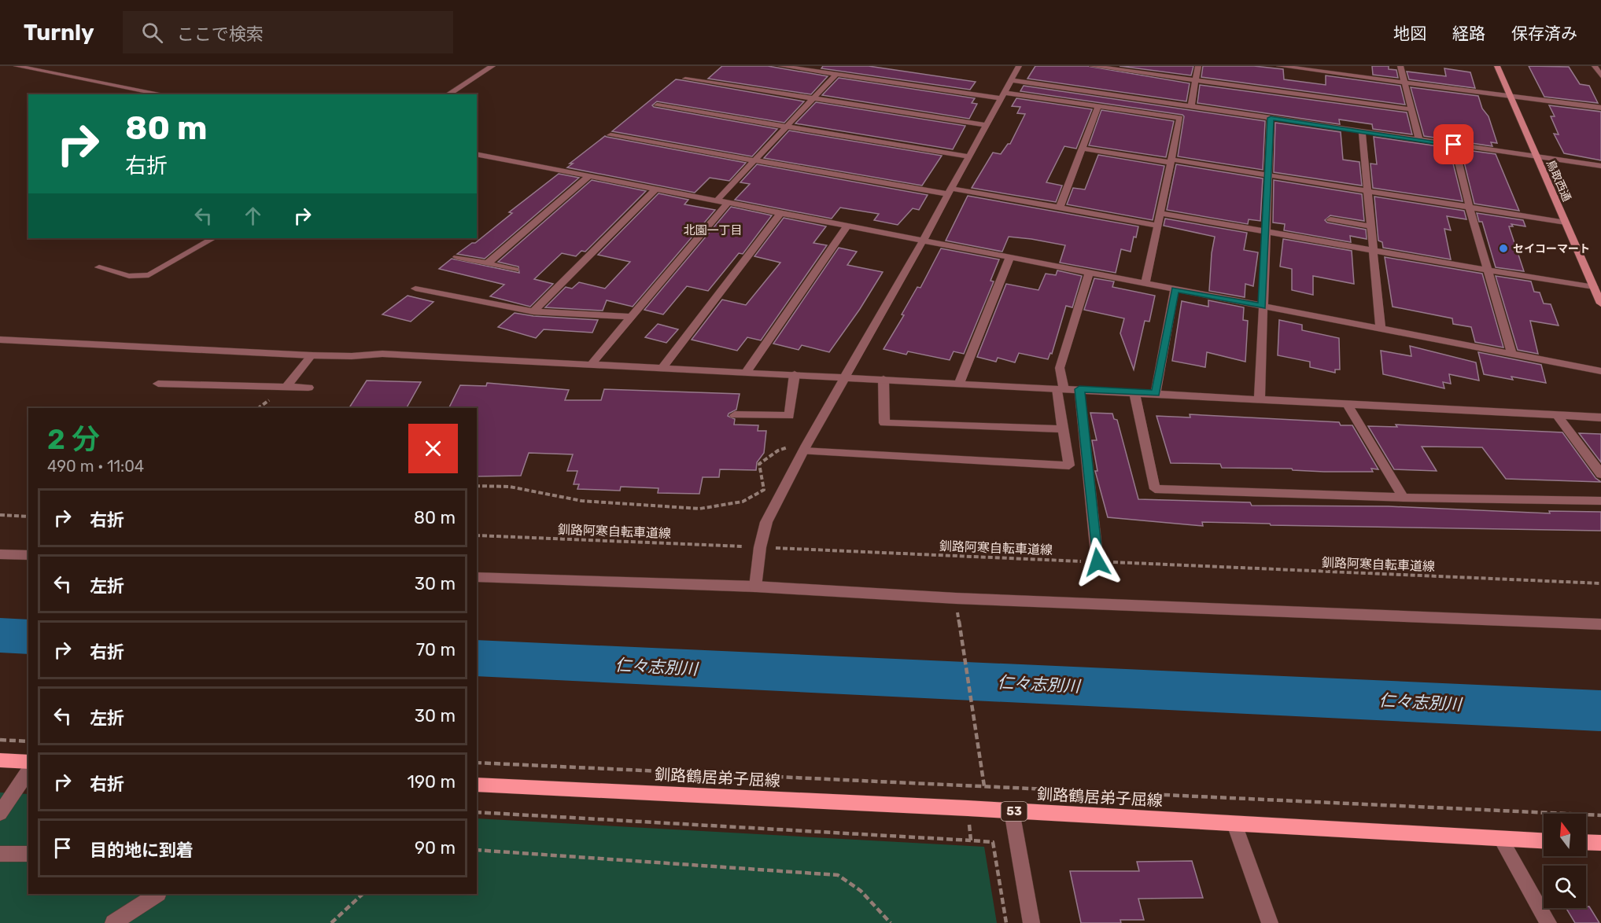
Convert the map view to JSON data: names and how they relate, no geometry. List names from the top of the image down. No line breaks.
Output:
{"streets":{"main road":["釧路鶴居弟子屈線","53"],"street":["鳥取西通"],"path":["釧路阿寒自転車道線"]},"districts":["北園一丁目"],"water":["仁々志別川"],"places":["セイコーマート"],"north":"top","page":{"header":"Turnly","search":"ここで検索","nav":["地図","経路","保存済み"],"turn":["80 m","右折"],"heading":["2 分","490 m · 11:04"],"list":[{"name":"右折","value":"80 m"},{"name":"左折","value":"30 m"},{"name":"右折","value":"70 m"},{"name":"左折","value":"30 m"},{"name":"右折","value":"190 m"},{"name":"目的地に到着","value":"90 m"}]}}
